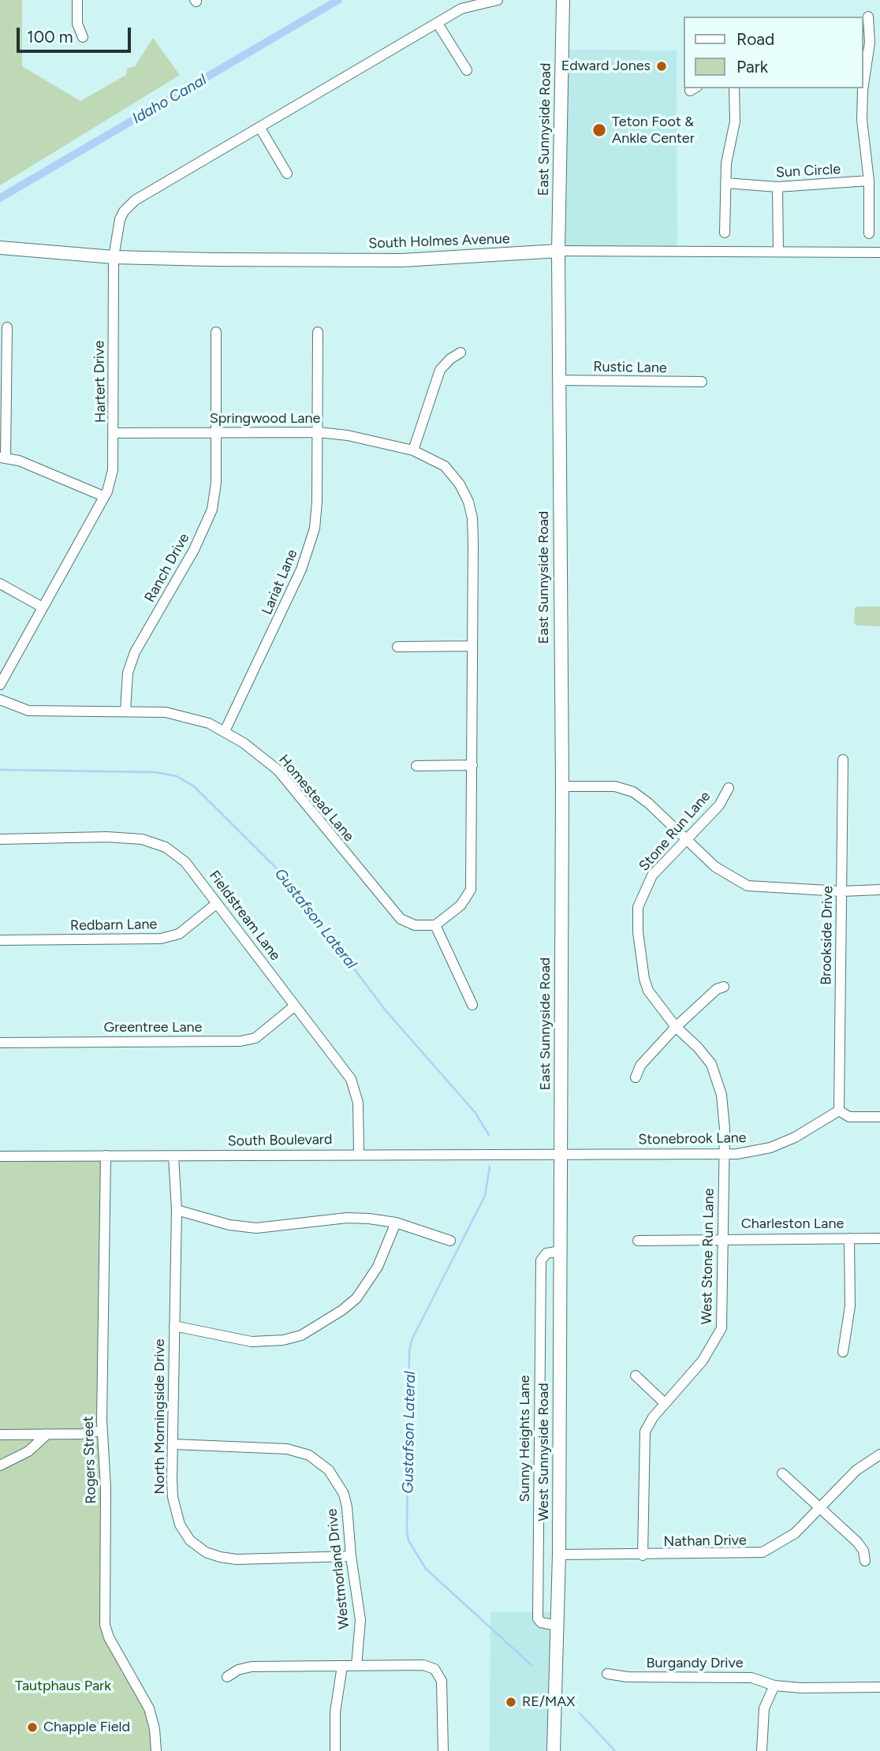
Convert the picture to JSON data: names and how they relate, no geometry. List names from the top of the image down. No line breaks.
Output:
{"streets":{"main road":["East Sunnyside Road","South Holmes Avenue","West Sunnyside Road"],"street":["Sun Circle","Rustic Lane","Hartert Drive","Springwood Lane","Ranch Drive","Lariat Lane","Homestead Lane","Stone Run Lane","Fieldstream Lane","Redbarn Lane","Brookside Drive","Greentree Lane","Stonebrook Lane","South Boulevard","Charleston Lane","West Stone Run Lane","North Morningside Drive","Sunny Heights Lane","Rogers Street","Nathan Drive","Westmorland Drive","Burgandy Drive"]},"crossings":[["East Sunnyside Road","South Holmes Avenue"],["East Sunnyside Road","Rustic Lane"],["East Sunnyside Road","Stonebrook Lane"],["East Sunnyside Road","South Boulevard"],["East Sunnyside Road","West Sunnyside Road"],["South Holmes Avenue","Hartert Drive"],["Hartert Drive","Springwood Lane"],["Springwood Lane","Ranch Drive"],["Springwood Lane","Lariat Lane"],["Springwood Lane","Homestead Lane"],["Ranch Drive","Homestead Lane"],["Lariat Lane","Homestead Lane"],["Stone Run Lane","West Stone Run Lane"],["Fieldstream Lane","Redbarn Lane"],["Fieldstream Lane","Greentree Lane"],["Fieldstream Lane","South Boulevard"],["Brookside Drive","Stonebrook Lane"],["Stonebrook Lane","South Boulevard"],["Stonebrook Lane","West Stone Run Lane"],["Stonebrook Lane","West Sunnyside Road"],["South Boulevard","North Morningside Drive"],["South Boulevard","West Sunnyside Road"],["South Boulevard","Rogers Street"],["Charleston Lane","West Stone Run Lane"],["West Stone Run Lane","Nathan Drive"],["North Morningside Drive","Westmorland Drive"],["Sunny Heights Lane","West Sunnyside Road"],["West Sunnyside Road","Nathan Drive"]],"water":["Idaho Canal","Gustafson Lateral"],"parks":["Tautphaus Park"],"places":["Edward Jones","Teton Foot & Ankle Center","RE/MAX","Chapple Field"],"legend":["Road","Park"],"scale_bar":"100 m"}
